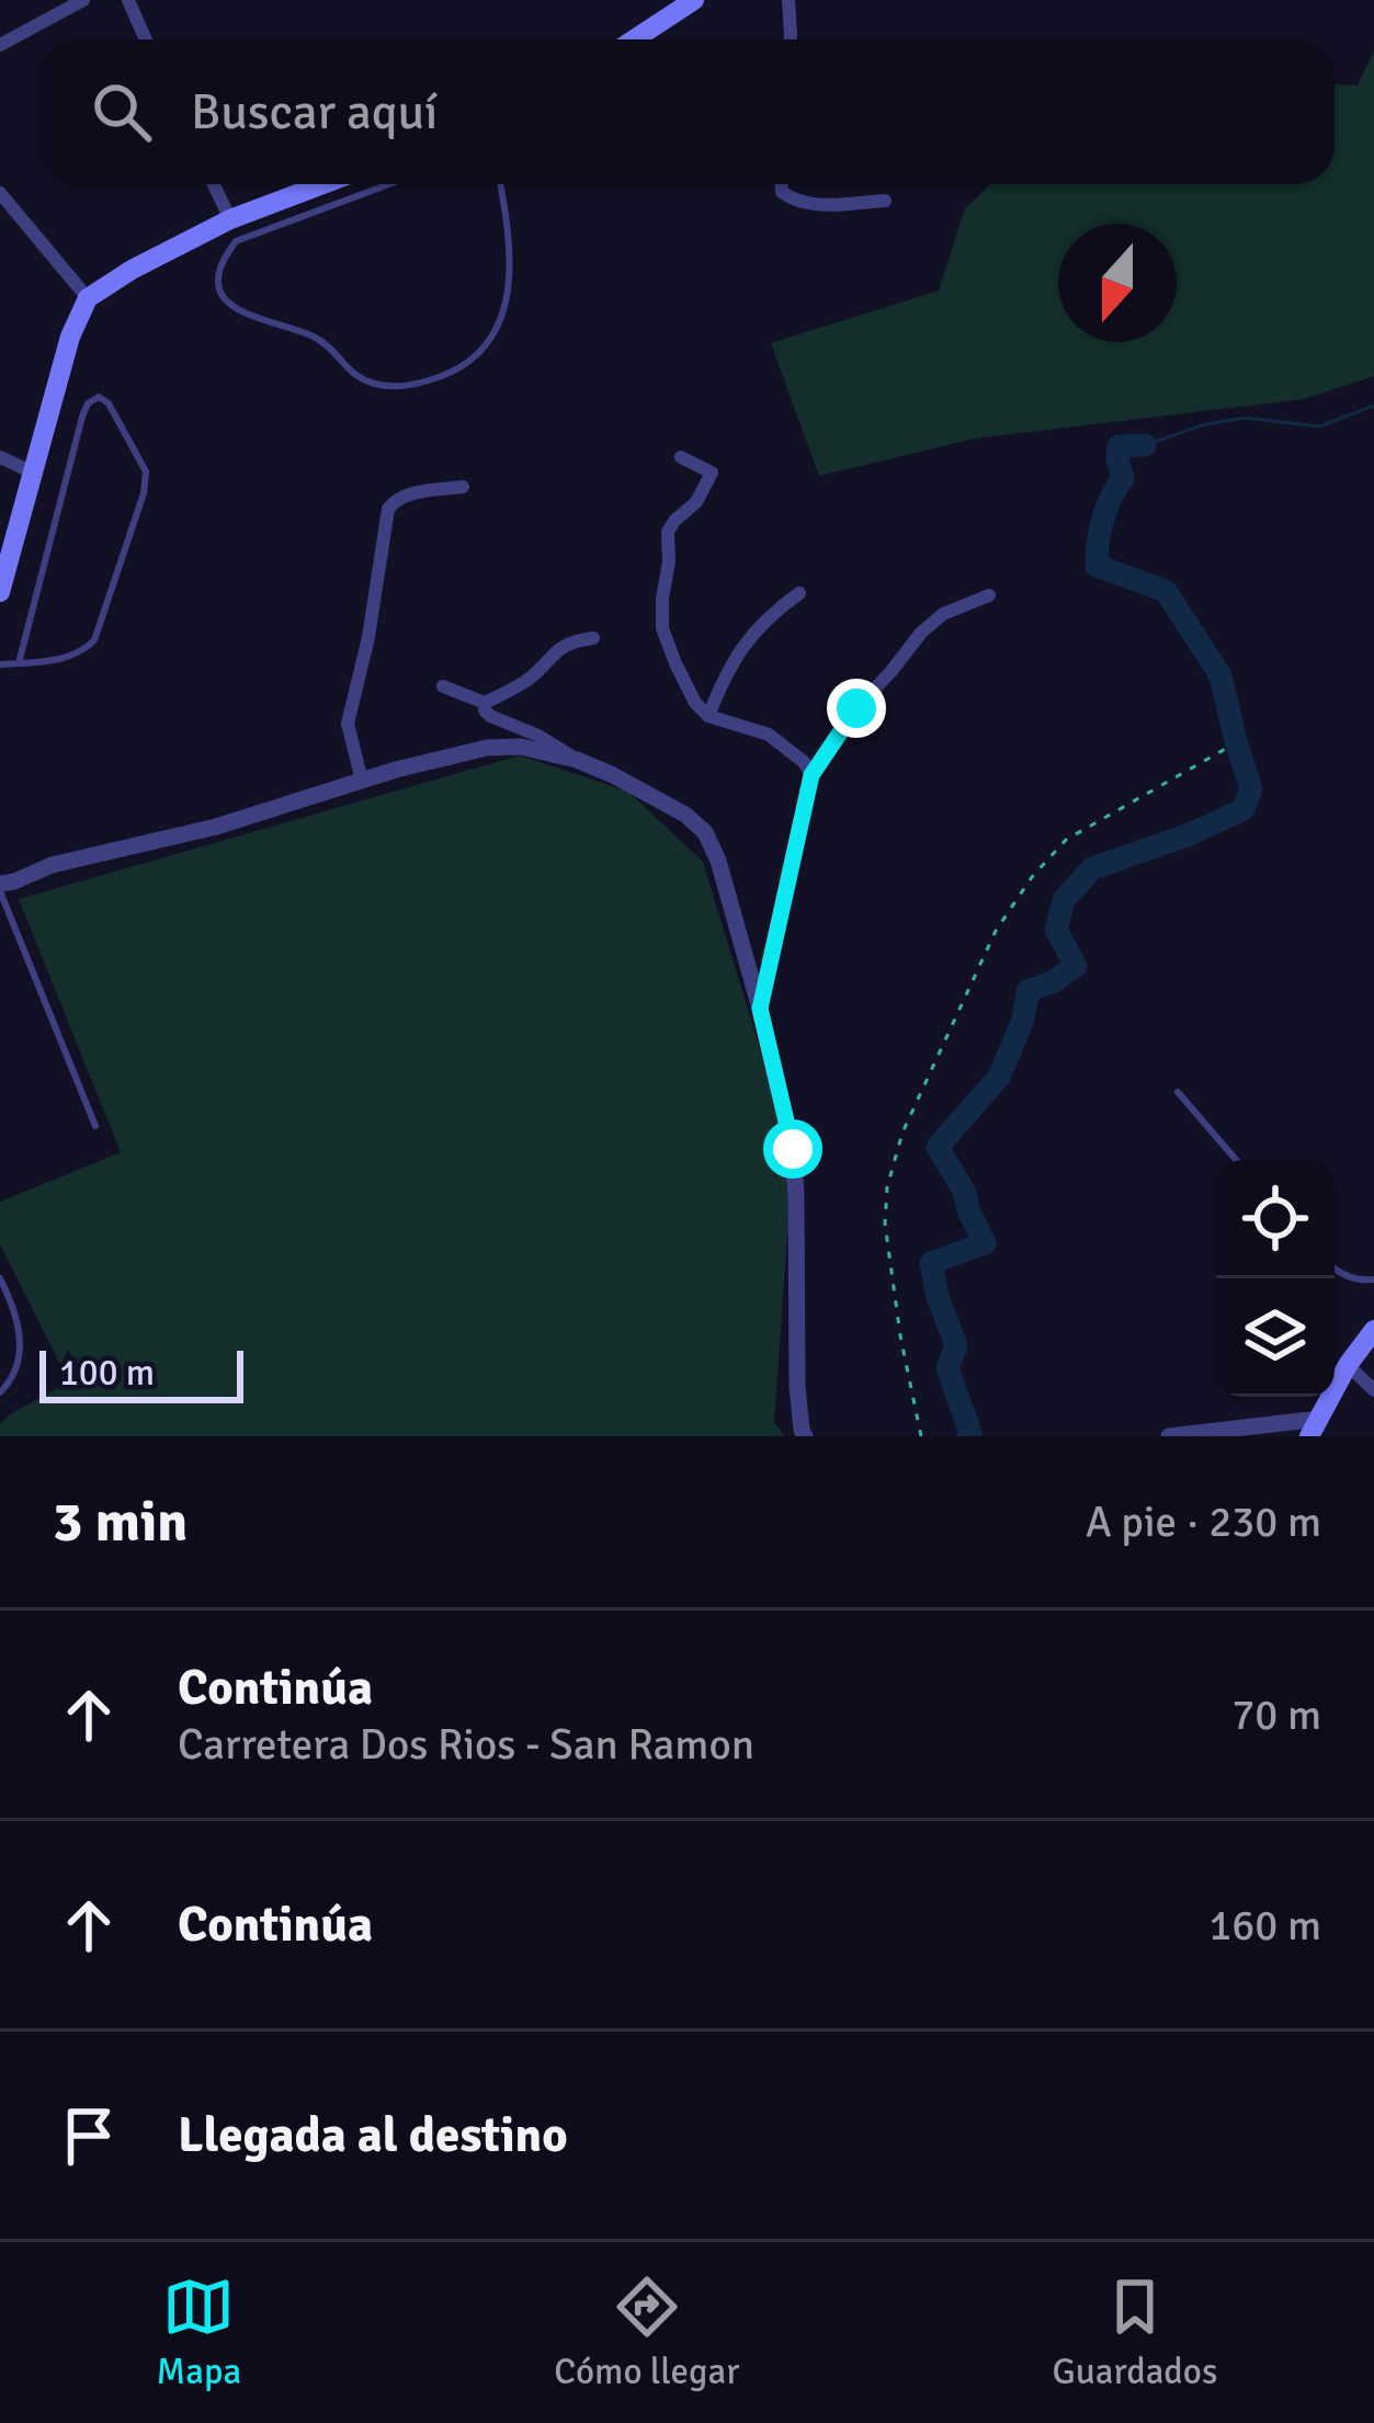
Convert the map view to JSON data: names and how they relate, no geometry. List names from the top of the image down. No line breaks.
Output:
{"scale_bar":"100 m","north":"bottom","page":{"search":"Buscar aquí","scale":"100 m","heading":["3 min","A pie · 230 m"],"list":[["Continúa","Carretera Dos Rios - San Ramon","70 m"],["Continúa","160 m"],"Llegada al destino"],"nav":["Mapa","Cómo llegar","Guardados"]}}
